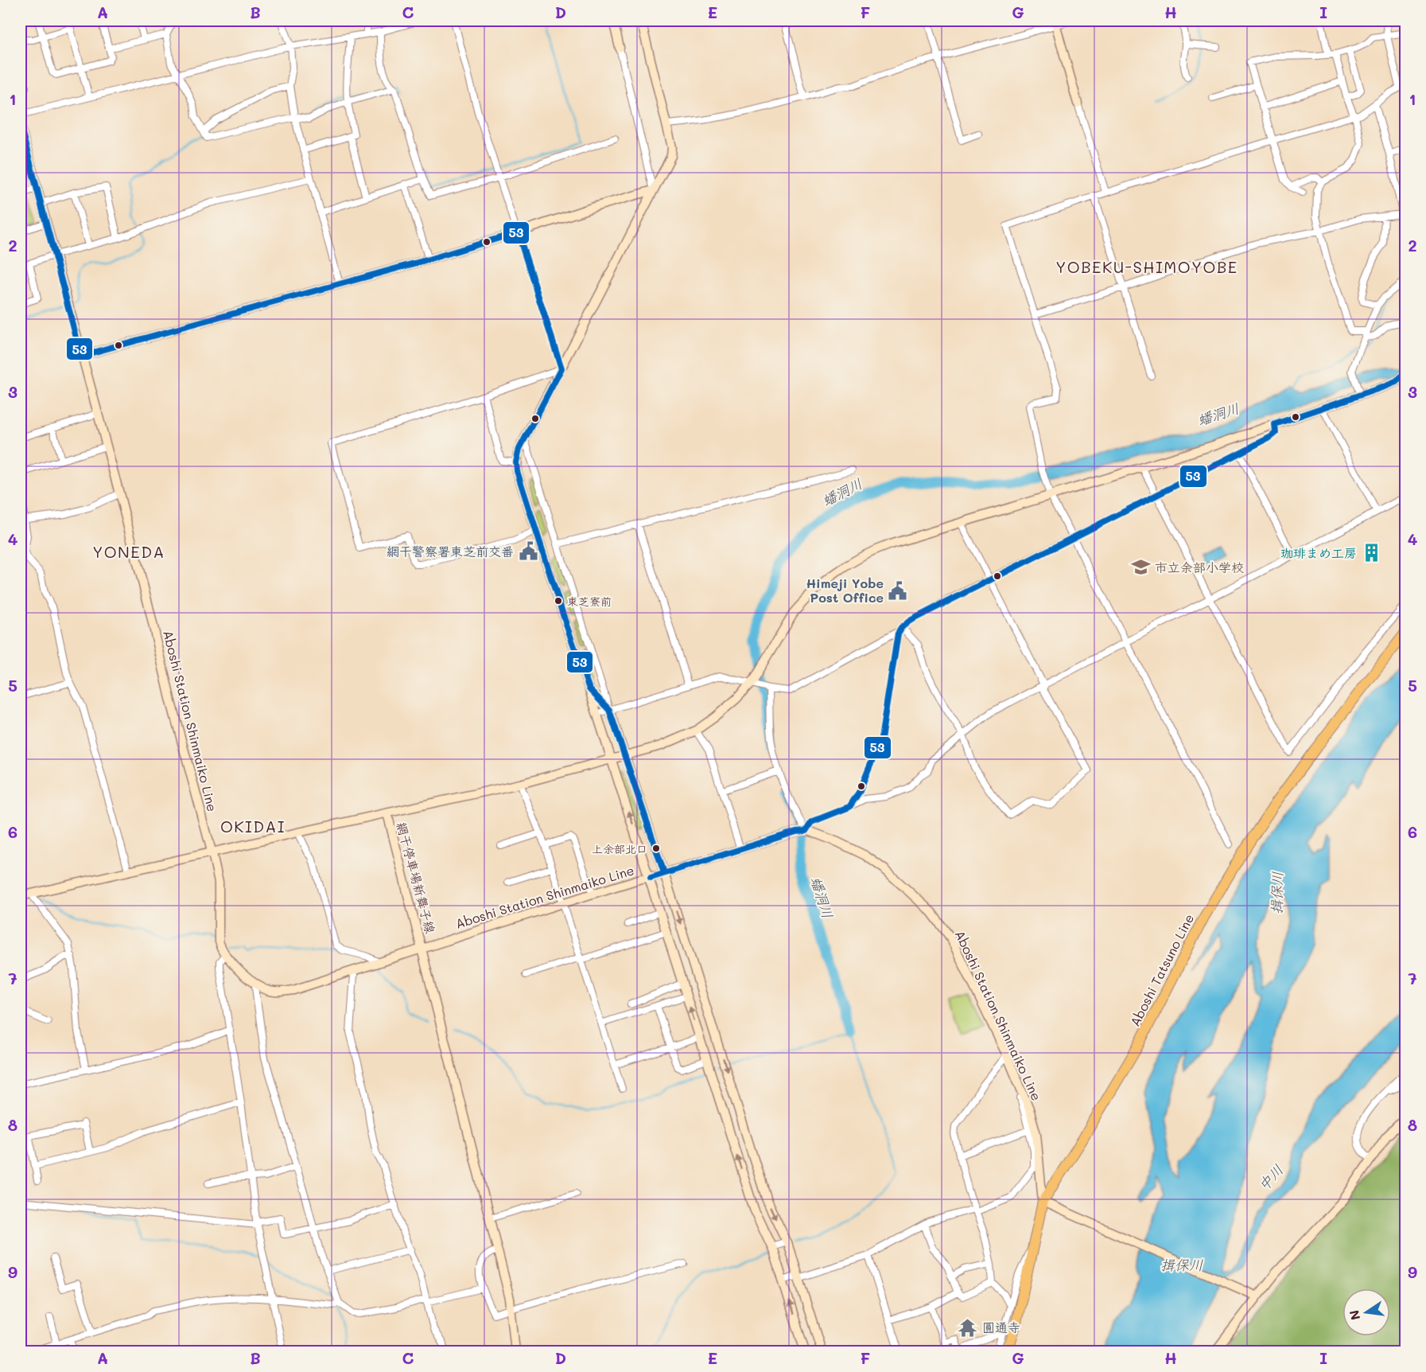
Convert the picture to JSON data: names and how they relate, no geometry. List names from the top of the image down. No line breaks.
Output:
{"streets":{"main road":["Aboshi Tatsuno Line"],"street":["Aboshi Station Shinmaiko Line","網干停車場新舞子線"]},"crossings":[["Aboshi Station Shinmaiko Line","網干停車場新舞子線"],["Aboshi Station Shinmaiko Line","Aboshi Tatsuno Line"]],"districts":["YOBEKU-SHIMOYOBE","YONEDA","OKIDAI"],"water":["蟠洞川","揖保川","中川"],"places":{"public building":["網干警察署東芝前交番","Himeji Yobe Post Office"],"building":["珈琲まめ工房"],"school or university":["市立余部小学校"],"other":["東芝寮前","上余部北口"],"temple":["圓通寺"]},"lines":["transit line 53"],"north":"left","grid":{"columns":["A","B","C","D","E","F","G","H","I"],"rows":["1","2","3","4","5","6","7","8","9"]}}
